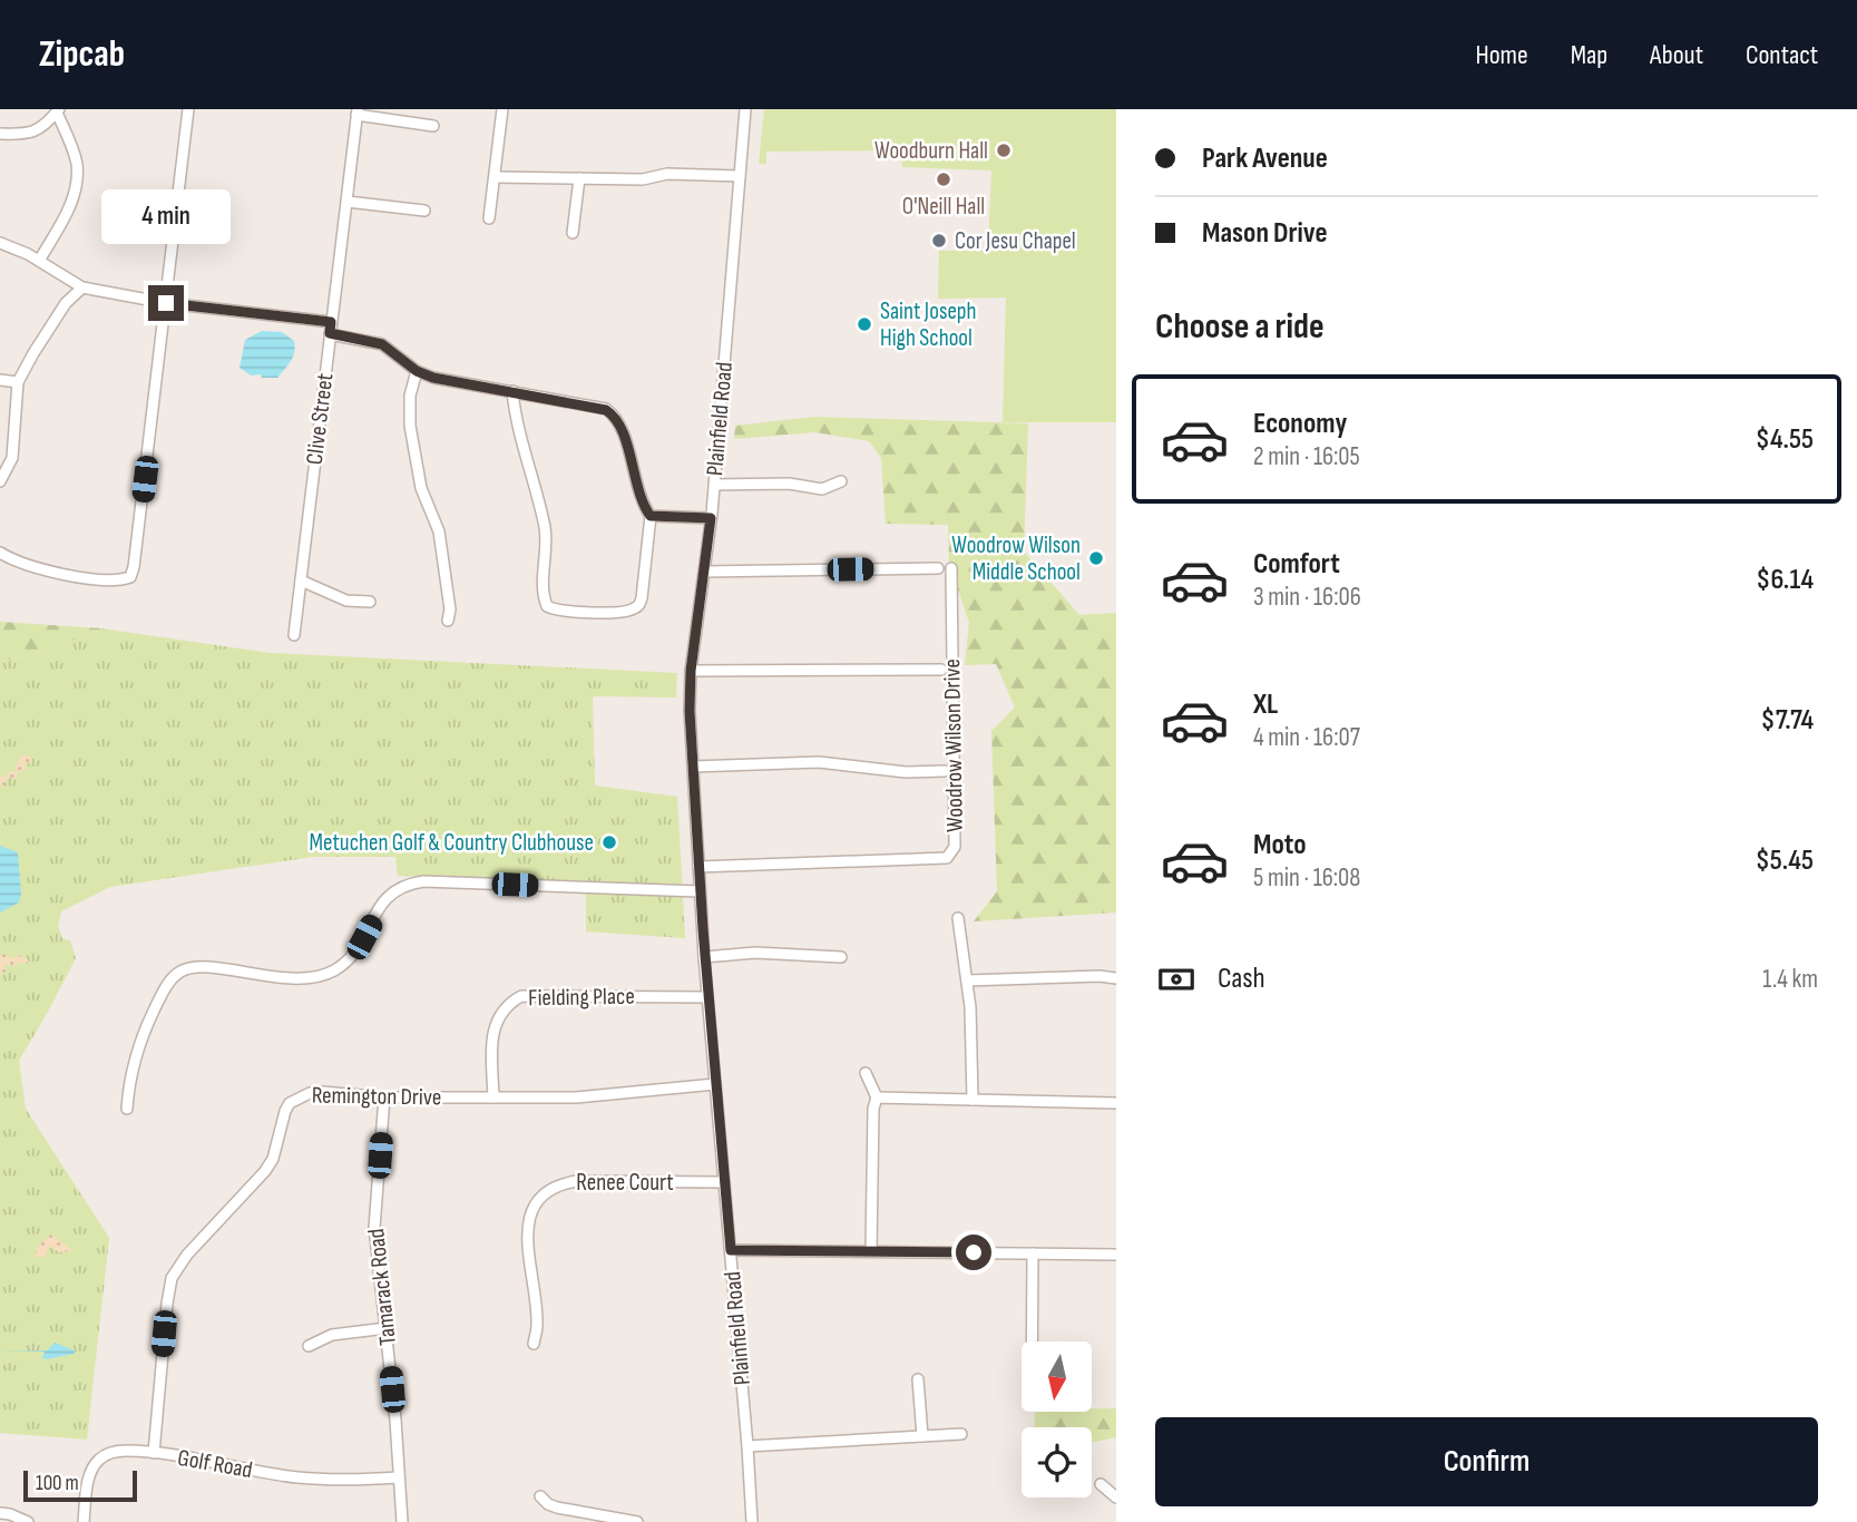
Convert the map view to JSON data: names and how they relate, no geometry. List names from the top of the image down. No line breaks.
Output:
{"streets":{"street":["Clive Street","Plainfield Road","Woodrow Wilson Drive","Fielding Place","Remington Drive","Renee Court","Tamarack Road","Golf Road"]},"crossings":[["Plainfield Road","Woodrow Wilson Drive"],["Plainfield Road","Fielding Place"],["Plainfield Road","Remington Drive"],["Plainfield Road","Renee Court"],["Fielding Place","Remington Drive"],["Remington Drive","Tamarack Road"],["Remington Drive","Golf Road"],["Tamarack Road","Golf Road"]],"places":["Woodburn Hall","O'Neill Hall","Cor Jesu Chapel","Saint Joseph High School","Woodrow Wilson Middle School","Metuchen Golf & Country Clubhouse"],"scale_bar":"100 m","north":"bottom","page":{"header":"Zipcab","nav":["Home","Map","About","Contact"],"banner":["Park Avenue","Mason Drive"],"bubble":"4 min","heading":"Choose a ride","list":[{"name":"Economy","note":"2 min · 16:05","value":"$4.55"},{"name":"Comfort","note":"3 min · 16:06","value":"$6.14"},{"name":"XL","note":"4 min · 16:07","value":"$7.74"},{"name":"Moto","note":"5 min · 16:08","value":"$5.45"}],"pay":["Cash","1.4 km"],"buttons":"Confirm","scale":"100 m"}}
